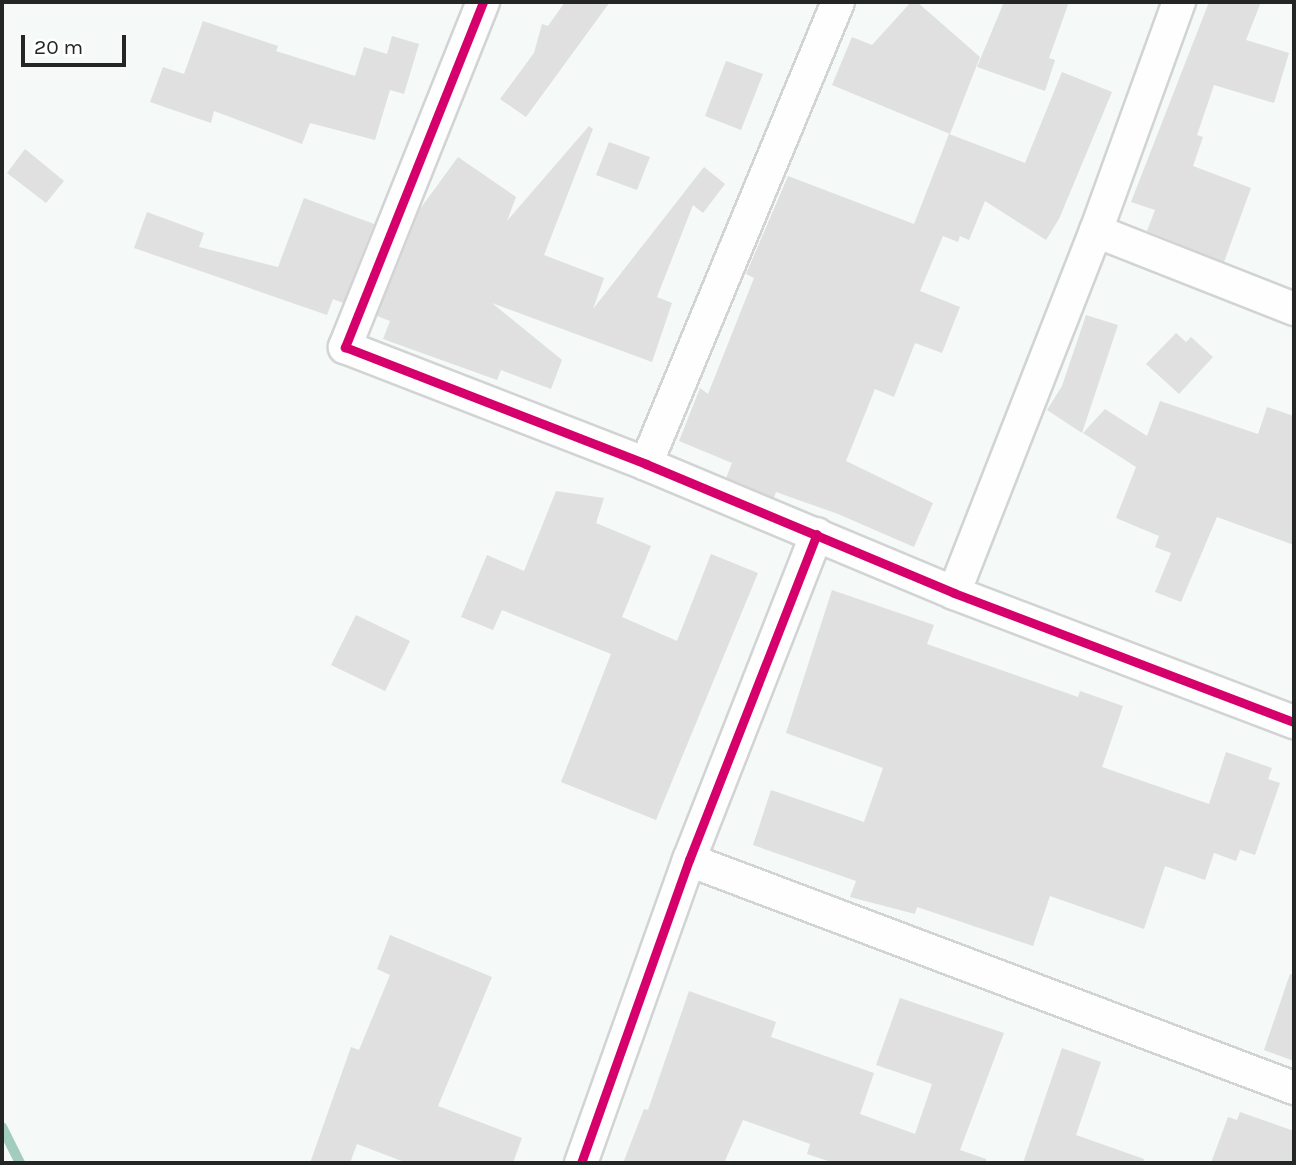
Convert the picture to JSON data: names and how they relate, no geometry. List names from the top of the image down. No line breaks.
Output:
{"scale_bar":"20 m"}
